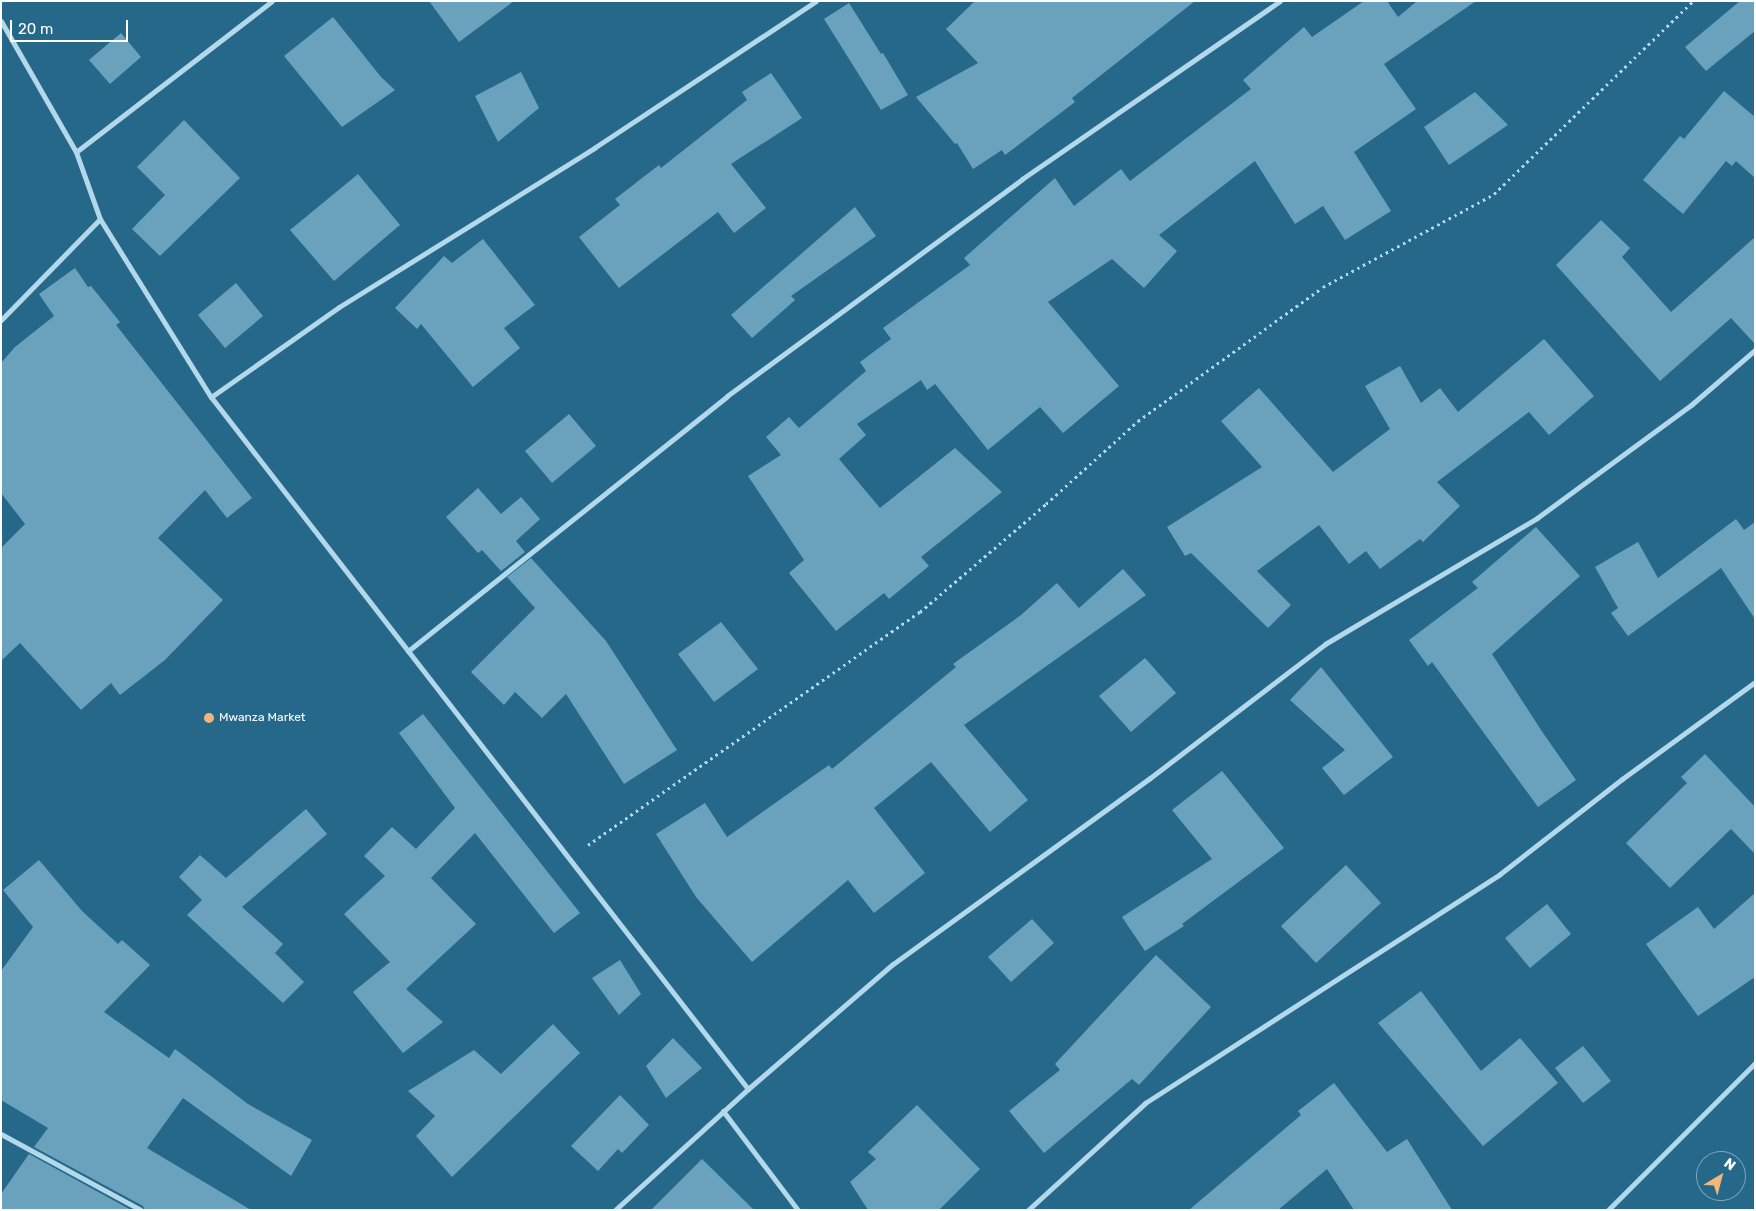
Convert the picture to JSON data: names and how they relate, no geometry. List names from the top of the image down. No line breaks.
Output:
{"places":["Mwanza Market"],"scale_bar":"20 m","north":"top right"}
